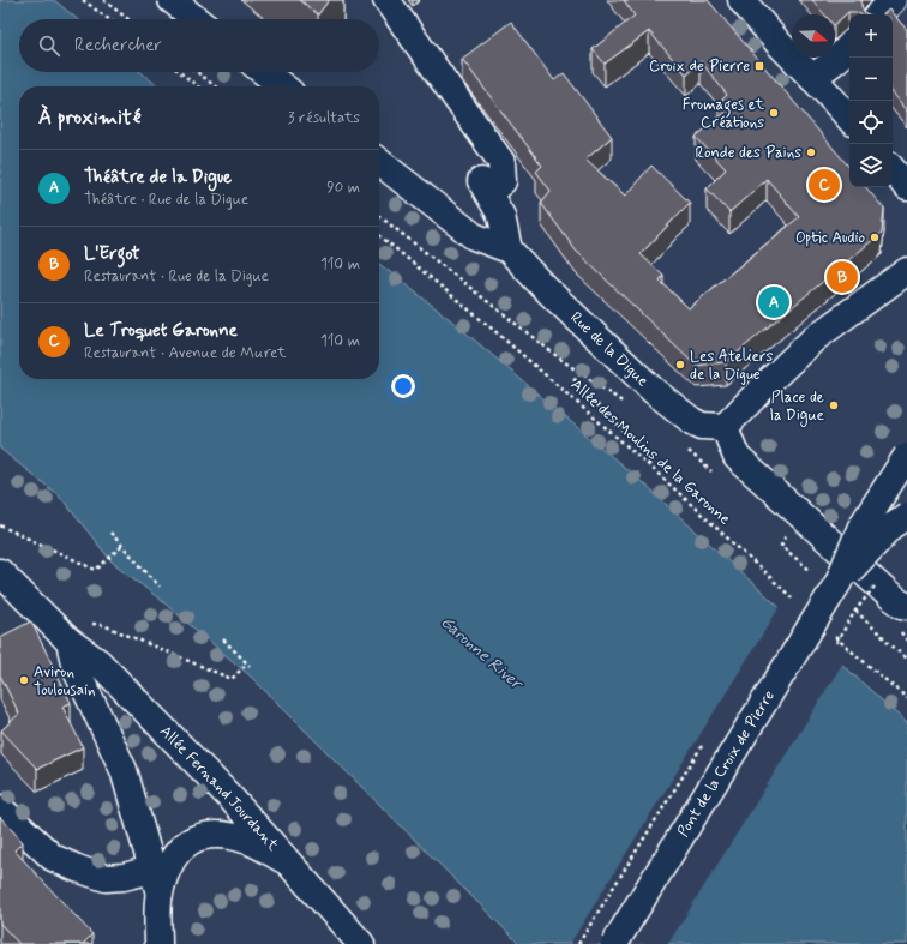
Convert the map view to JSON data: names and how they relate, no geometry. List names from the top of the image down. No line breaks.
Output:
{"streets":{"street":["Rue de la Digue","Pont de la Croix de Pierre","Allée Fernand Jourdant"],"path":["Allée des Moulins de la Garonne"]},"water":["Garonne River"],"places":{"transit":["Croix de Pierre"],"other":["Fromages et Créations","Ronde des Pains","Optic Audio","Les Ateliers de la Digue","Place de la Digue","Aviron Toulousain"]},"north":"right","page":{"map_buttons":["+","−"],"search":"Rechercher","heading":["À proximité","3 résultats"],"list":[{"mark":"A","name":"Théâtre de la Digue","note":"Théâtre · Rue de la Digue","value":"90 m"},{"mark":"B","name":"L'Ergot","note":"Restaurant · Rue de la Digue","value":"110 m"},{"mark":"C","name":"Le Troquet Garonne","note":"Restaurant · Avenue de Muret","value":"110 m"}],"pins":["C","B","A"]}}
